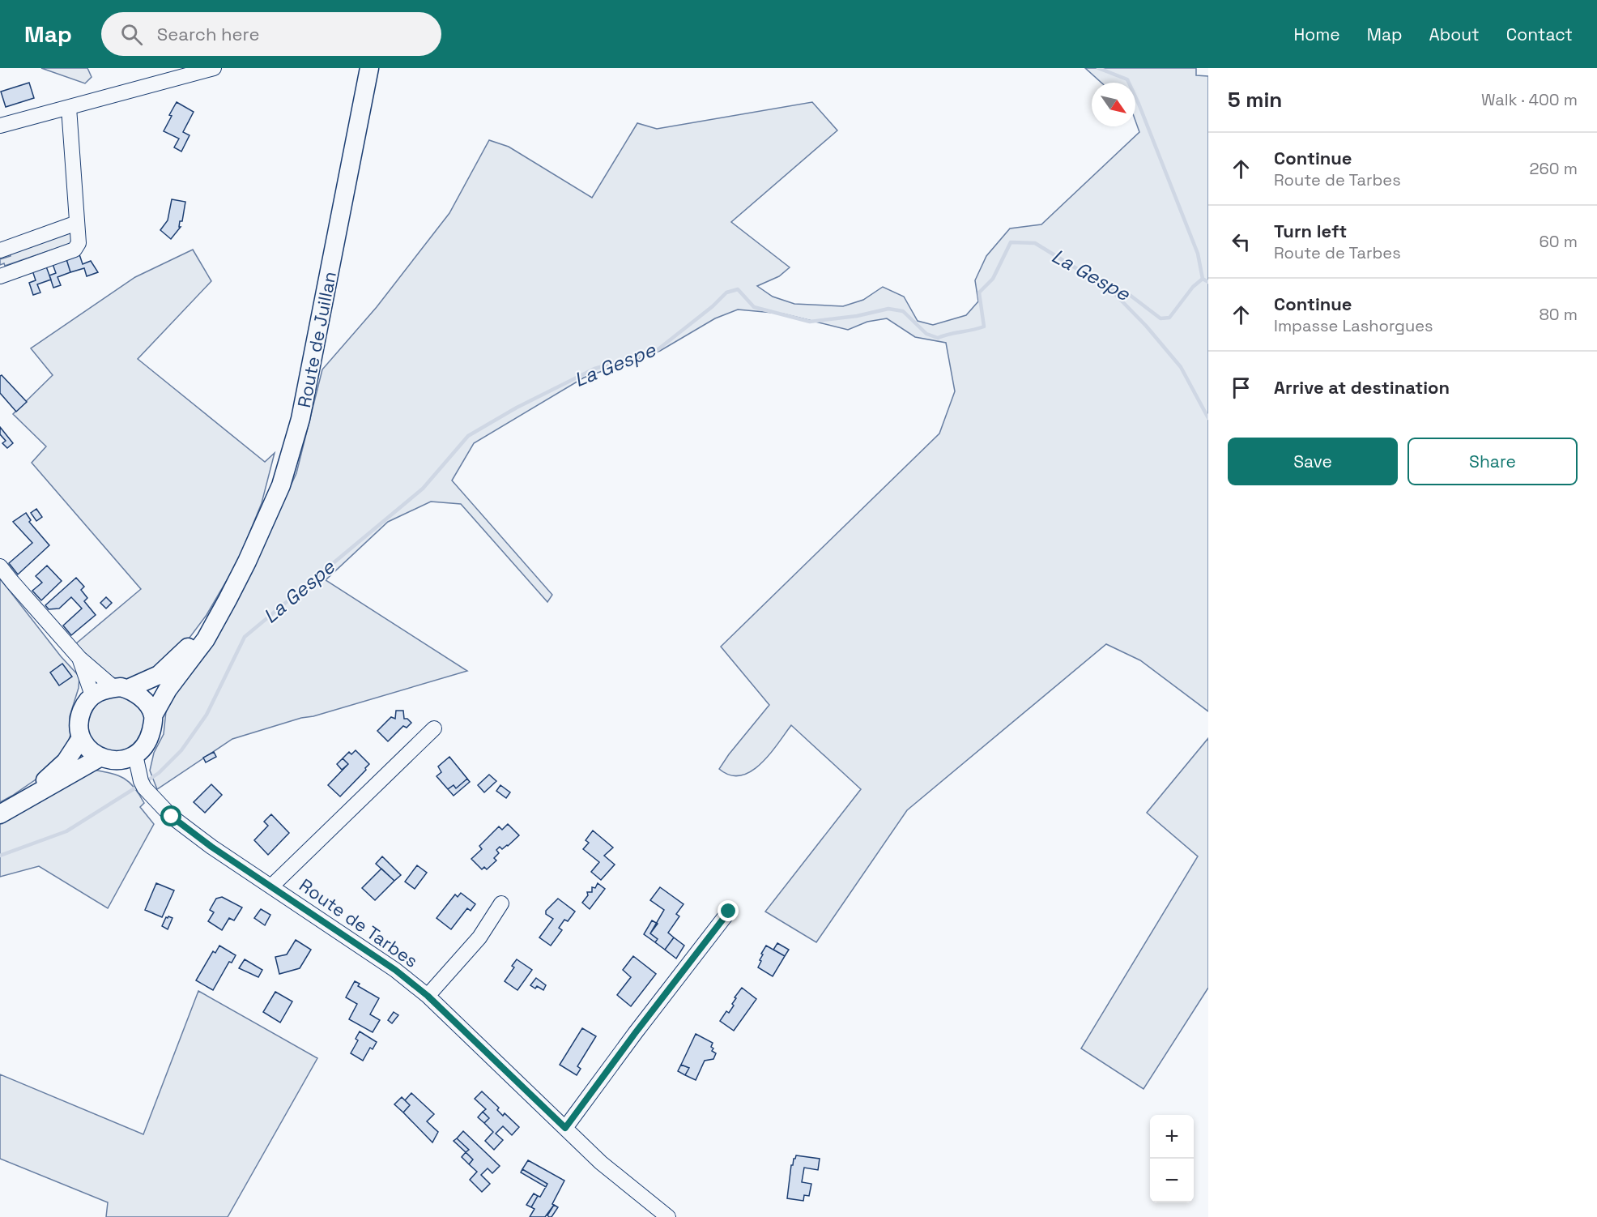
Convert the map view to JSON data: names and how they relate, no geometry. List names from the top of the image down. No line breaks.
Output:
{"streets":{"main road":["Route de Juillan"],"street":["Route de Tarbes"]},"crossings":[["Route de Juillan","Route de Tarbes"]],"water":["La Gespe"],"north":"bottom right","page":{"header":"Map","search":"Search here","nav":["Home","Map","About","Contact"],"heading":["5 min","Walk · 400 m"],"list":[["Continue","Route de Tarbes","260 m"],["Turn left","Route de Tarbes","60 m"],["Continue","Impasse Lashorgues","80 m"],"Arrive at destination"],"buttons":["Save","Share"],"map_buttons":["+","−"]}}
